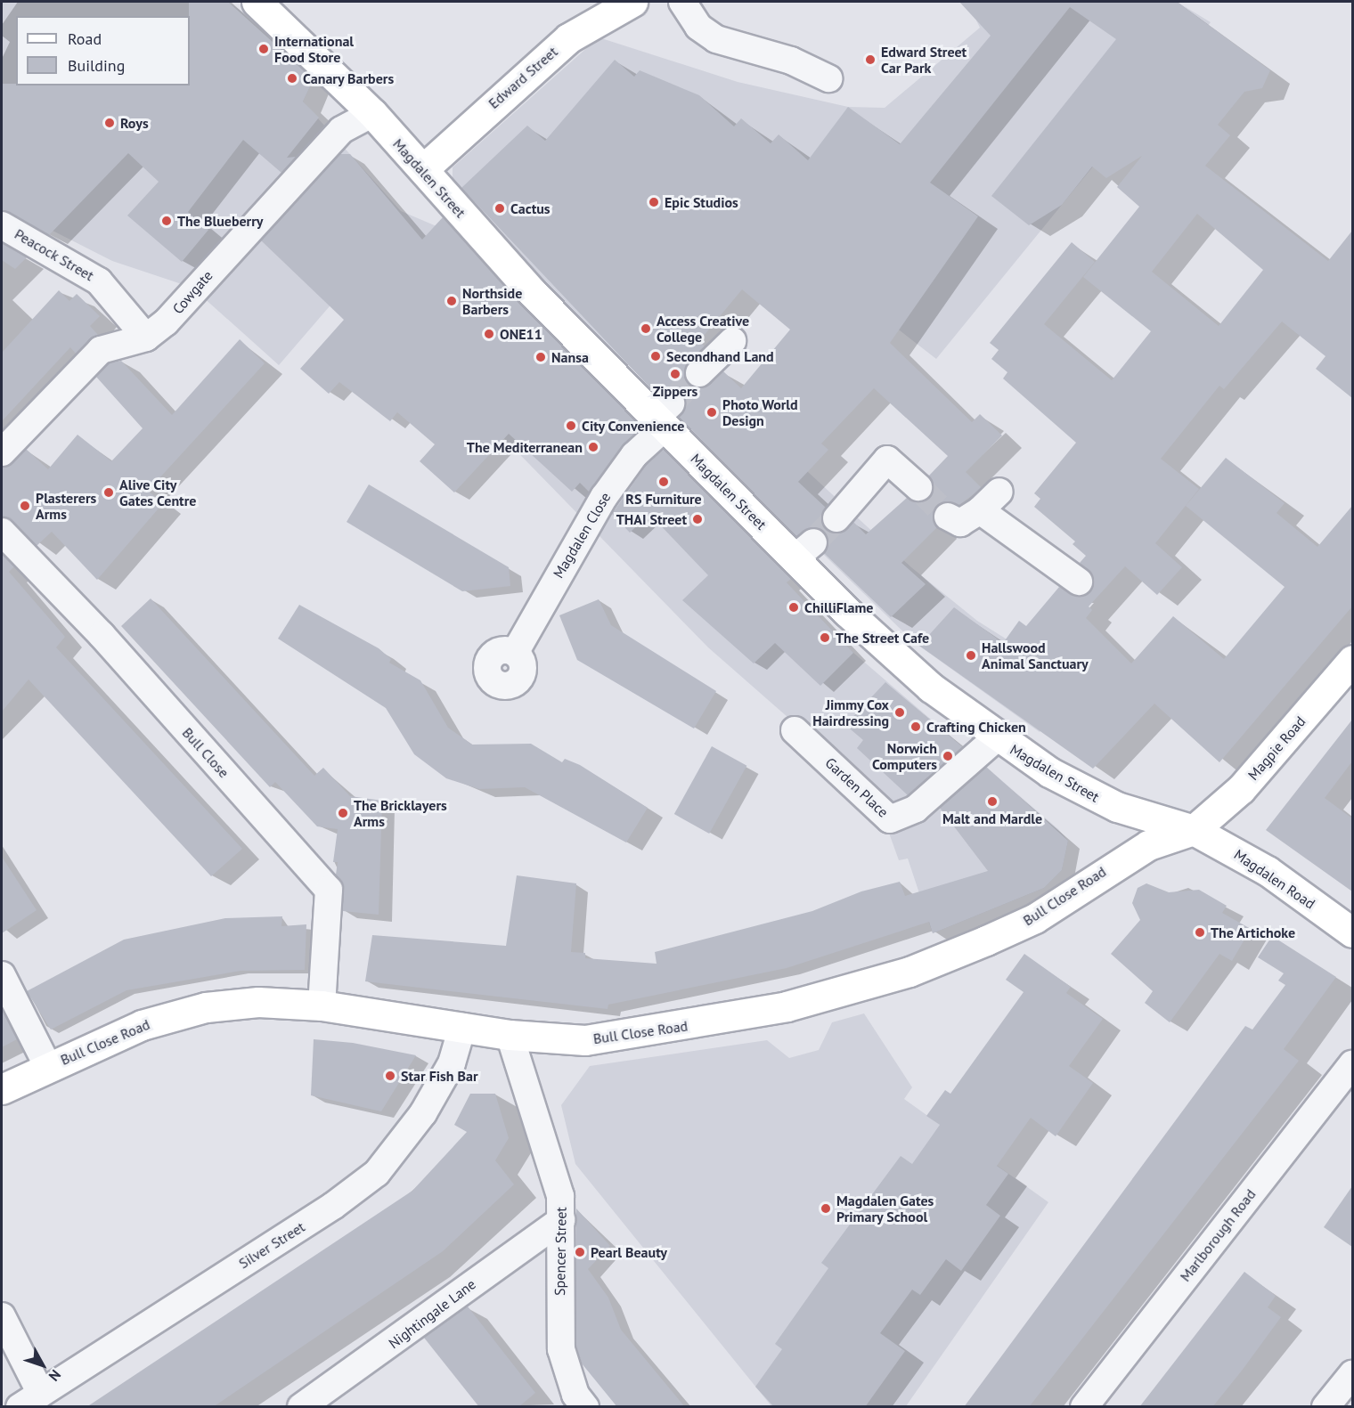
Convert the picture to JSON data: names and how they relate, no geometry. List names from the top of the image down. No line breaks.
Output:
{"streets":{"street":["Edward Street","Magdalen Street","Peacock Street","Cowgate","Magdalen Close","Magpie Road","Bull Close","Garden Place","Magdalen Road","Bull Close Road","Marlborough Road","Silver Street","Spencer Street","Nightingale Lane"]},"crossings":[["Edward Street","Magdalen Street"],["Magdalen Street","Cowgate"],["Magdalen Street","Magdalen Close"],["Magdalen Street","Magpie Road"],["Magdalen Street","Garden Place"],["Magdalen Street","Magdalen Road"],["Magdalen Street","Bull Close Road"],["Peacock Street","Cowgate"],["Magpie Road","Magdalen Road"],["Magpie Road","Bull Close Road"],["Bull Close","Bull Close Road"],["Magdalen Road","Bull Close Road"],["Bull Close Road","Silver Street"],["Bull Close Road","Spencer Street"],["Spencer Street","Nightingale Lane"]],"places":["International Food Store","Edward Street Car Park","Canary Barbers","Roys","Epic Studios","Cactus","The Blueberry","Northside Barbers","Access Creative College","ONE11","Secondhand Land","Nansa","Zippers","Photo World Design","City Convenience","The Mediterranean","RS Furniture","Alive City Gates Centre","Plasterers Arms","THAI Street","ChilliFlame","The Street Cafe","Hallswood Animal Sanctuary","Jimmy Cox Hairdressing","Crafting Chicken","Norwich Computers","Malt and Mardle","The Bricklayers Arms","The Artichoke","Star Fish Bar","Magdalen Gates Primary School","Pearl Beauty"],"legend":["Road","Building"],"north":"bottom right"}
